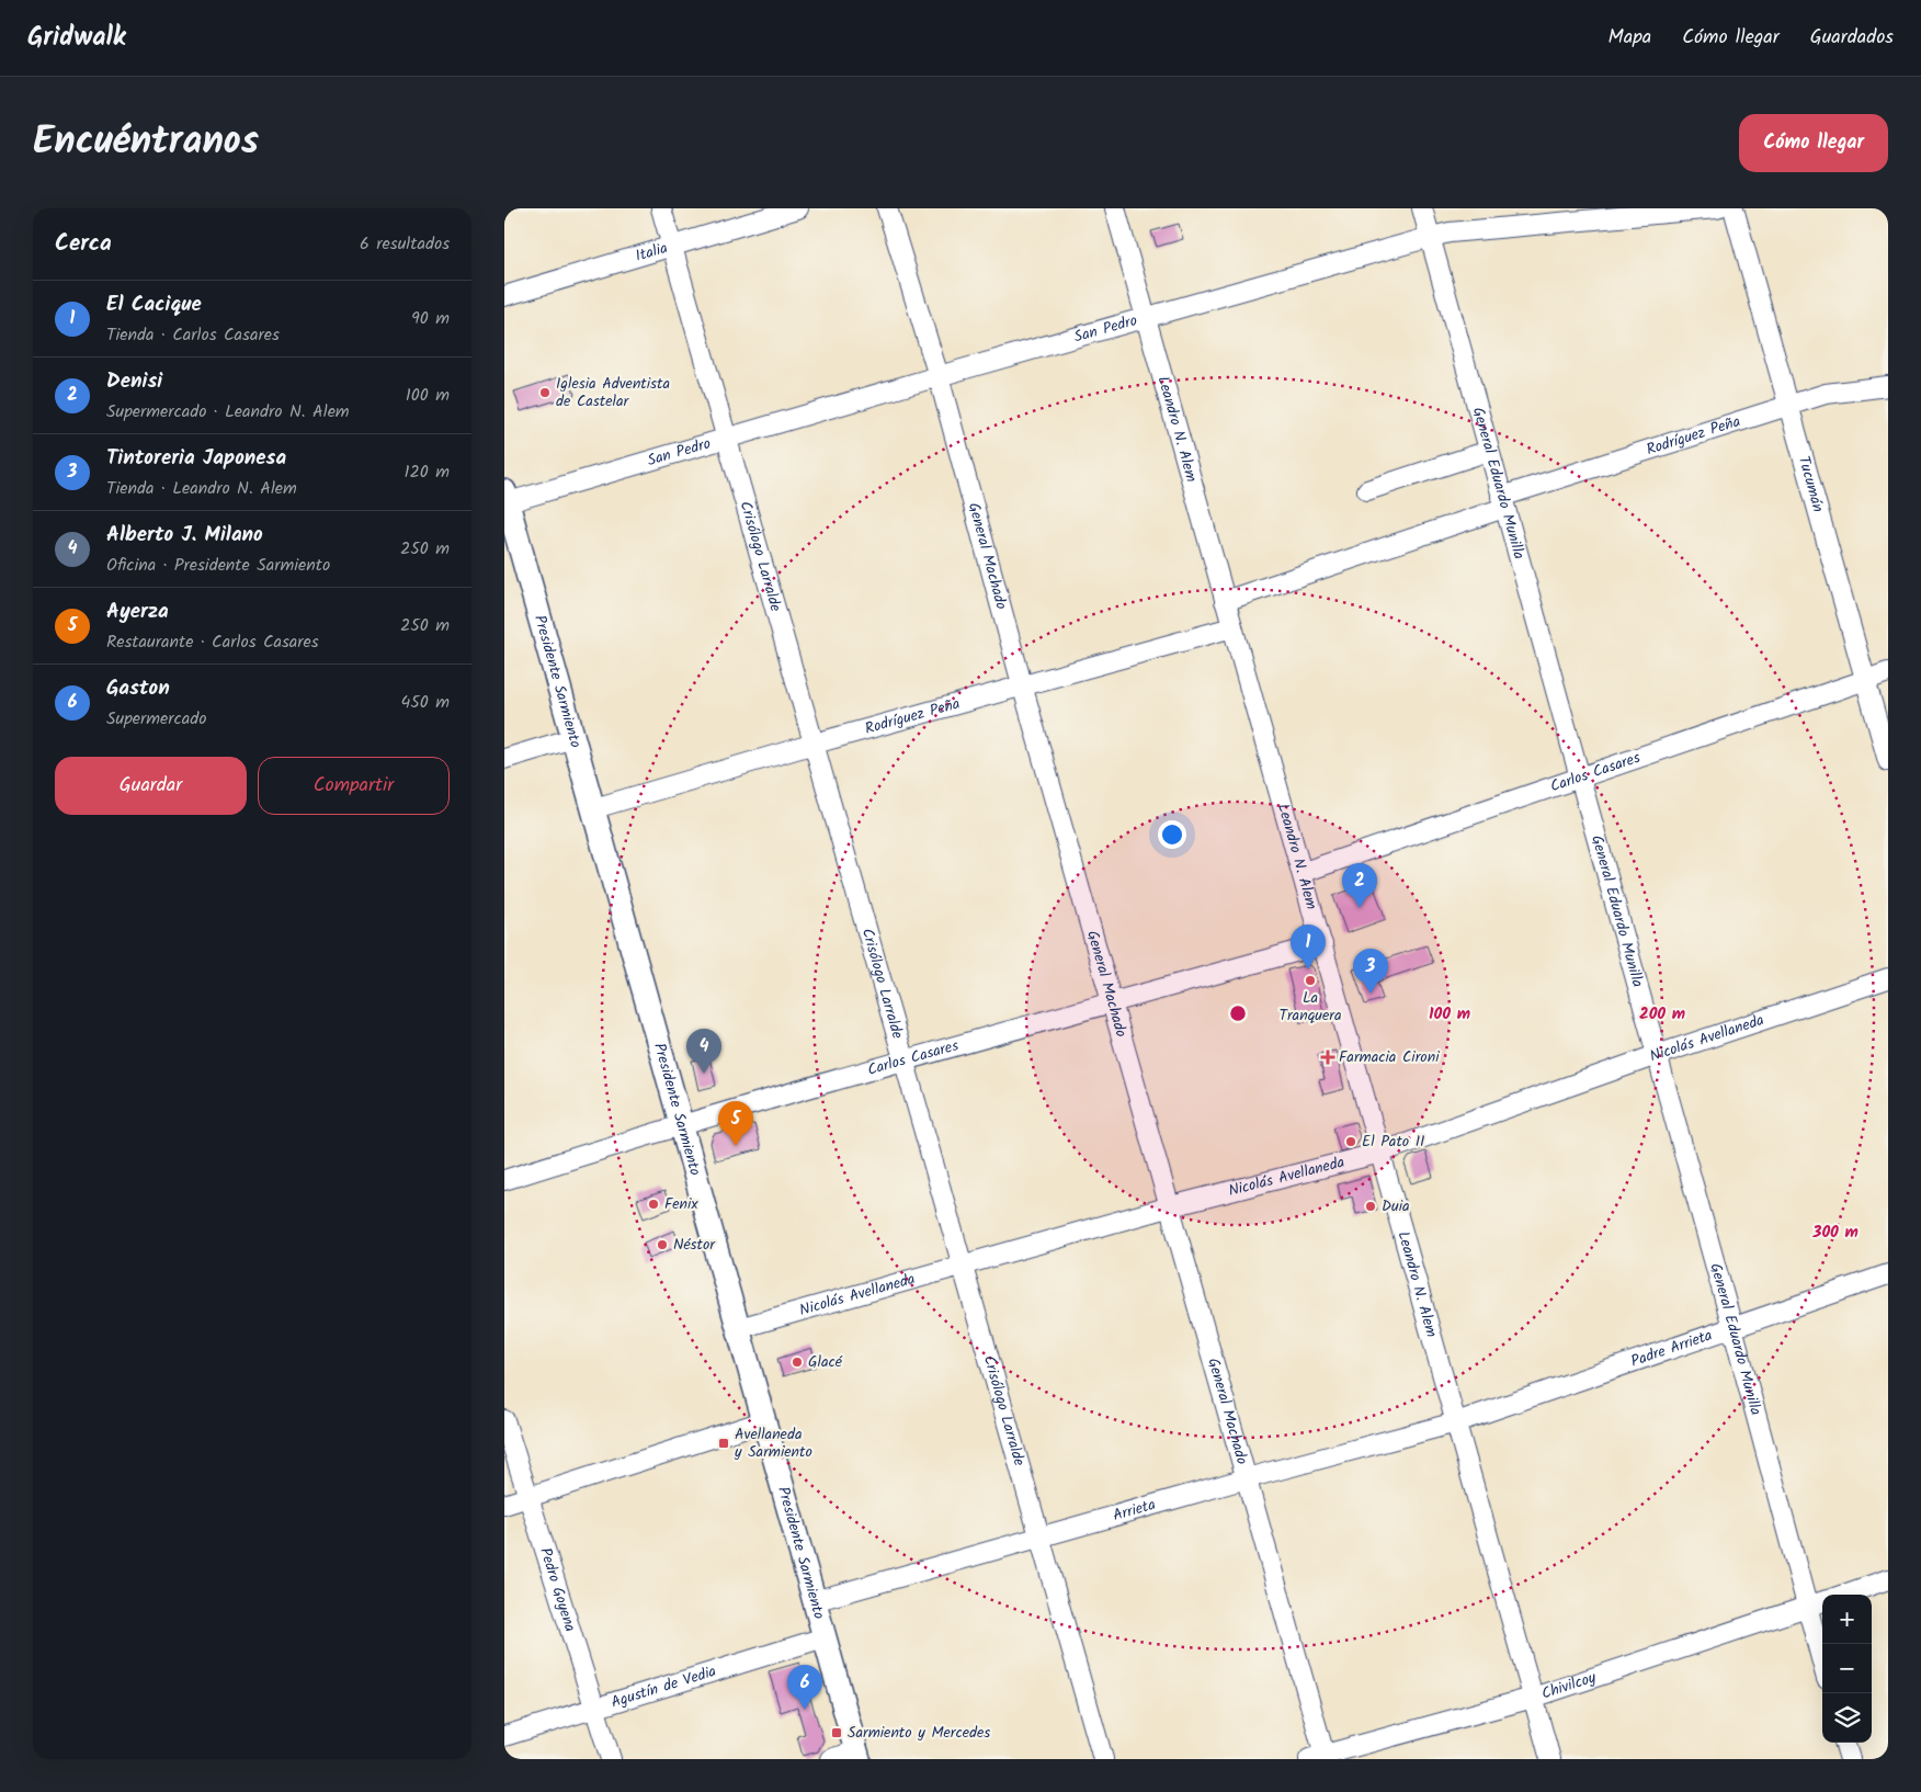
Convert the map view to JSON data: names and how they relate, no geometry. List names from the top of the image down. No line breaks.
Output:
{"streets":{"main road":["Presidente Sarmiento"],"street":["Italia","San Pedro","Leandro N. Alem","Rodríguez Peña","General Eduardo Munilla","Tucumán","General Machado","Crisólogo Larralde","Carlos Casares","Nicolás Avellaneda","Padre Arrieta","Arrieta","Pedro Goyena","Chivilcoy","Agustín de Vedia"]},"crossings":[["Italia","Crisólogo Larralde"],["San Pedro","Leandro N. Alem"],["San Pedro","General Eduardo Munilla"],["San Pedro","General Machado"],["San Pedro","Crisólogo Larralde"],["San Pedro","Presidente Sarmiento"],["Leandro N. Alem","Rodríguez Peña"],["Leandro N. Alem","Carlos Casares"],["Leandro N. Alem","Nicolás Avellaneda"],["Leandro N. Alem","Padre Arrieta"],["Leandro N. Alem","Arrieta"],["Leandro N. Alem","Chivilcoy"],["Rodríguez Peña","General Eduardo Munilla"],["Rodríguez Peña","Tucumán"],["Rodríguez Peña","General Machado"],["Rodríguez Peña","Crisólogo Larralde"],["Rodríguez Peña","Presidente Sarmiento"],["General Eduardo Munilla","Carlos Casares"],["General Eduardo Munilla","Nicolás Avellaneda"],["General Eduardo Munilla","Padre Arrieta"],["General Eduardo Munilla","Chivilcoy"],["Tucumán","Carlos Casares"],["General Machado","Carlos Casares"],["General Machado","Nicolás Avellaneda"],["General Machado","Arrieta"],["General Machado","Chivilcoy"],["Crisólogo Larralde","Carlos Casares"],["Crisólogo Larralde","Nicolás Avellaneda"],["Crisólogo Larralde","Arrieta"],["Presidente Sarmiento","Carlos Casares"],["Presidente Sarmiento","Nicolás Avellaneda"],["Presidente Sarmiento","Arrieta"],["Presidente Sarmiento","Agustín de Vedia"],["Padre Arrieta","Arrieta"],["Pedro Goyena","Agustín de Vedia"]],"places":{"other":["Iglesia Adventista de Castelar","La Tranquera","El Pato II","Fenix","Duia","Néstor","Glacé"],"health":["Farmacia Cironi"],"transit":["Avellaneda y Sarmiento","Sarmiento y Mercedes"]},"page":{"header":"Gridwalk","nav":["Mapa","Cómo llegar","Guardados"],"title":"Encuéntranos","buttons":["Cómo llegar",["Guardar","Compartir"]],"heading":["Cerca","6 resultados"],"list":[{"mark":"1","name":"El Cacique","note":"Tienda · Carlos Casares","value":"90 m"},{"mark":"2","name":"Denisi","note":"Supermercado · Leandro N. Alem","value":"100 m"},{"mark":"3","name":"Tintoreria Japonesa","note":"Tienda · Leandro N. Alem","value":"120 m"},{"mark":"4","name":"Alberto J. Milano","note":"Oficina · Presidente Sarmiento","value":"250 m"},{"mark":"5","name":"Ayerza","note":"Restaurante · Carlos Casares","value":"250 m"},{"mark":"6","name":"Gaston","note":"Supermercado","value":"450 m"}],"pins":["2","1","3","4","5","6"],"map_buttons":["+","−"]},"rings":["100 m","200 m","300 m"]}
